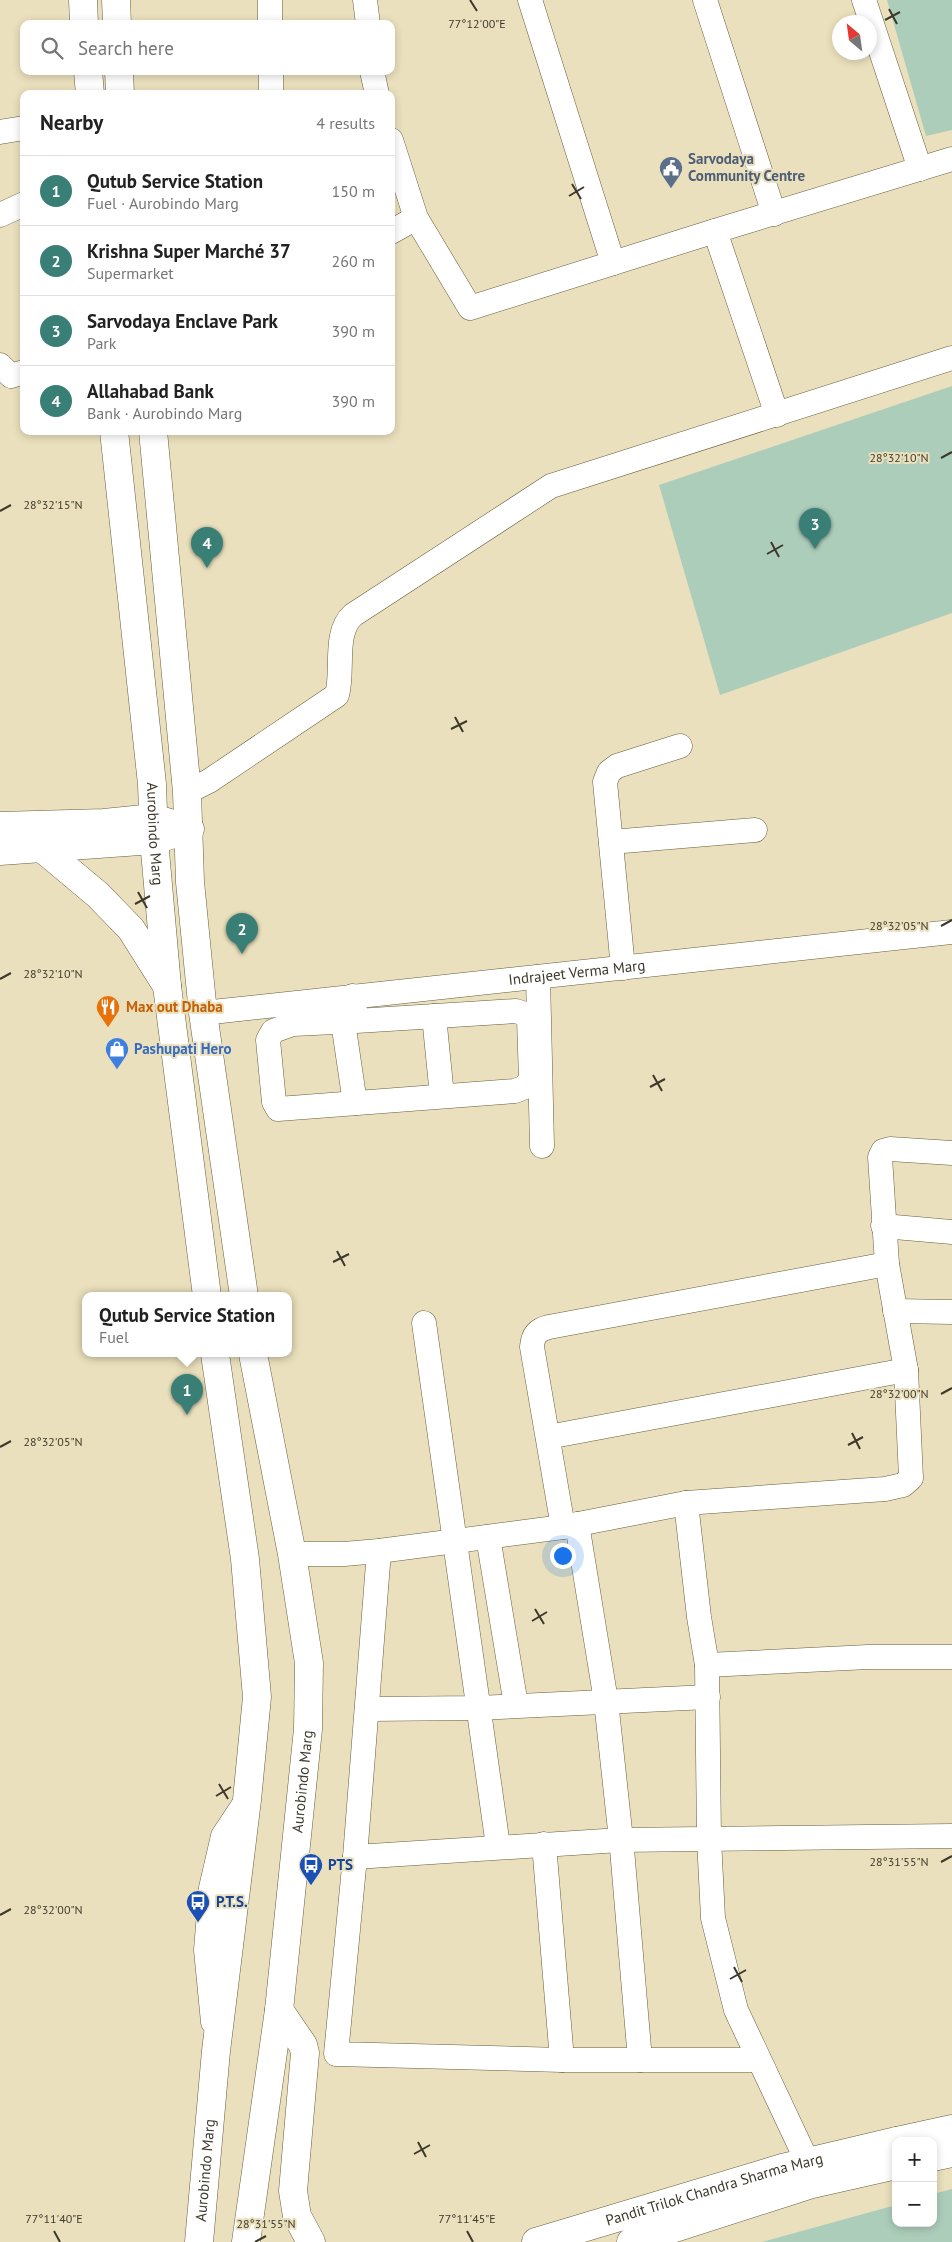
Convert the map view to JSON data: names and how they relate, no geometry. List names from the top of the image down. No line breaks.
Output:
{"streets":{"main road":["Aurobindo Marg","Pandit Trilok Chandra Sharma Marg"],"street":["Indrajeet Verma Marg"]},"places":{"public building":["Sarvodaya Community Centre"],"restaurant":["Max out Dhaba"],"shop":["Pashupati Hero"],"bus stop":["PTS","P.T.S."]},"north":"top left","page":{"search":"Search here","heading":["Nearby","4 results"],"list":[{"mark":"1","name":"Qutub Service Station","note":"Fuel · Aurobindo Marg","value":"150 m"},{"mark":"2","name":"Krishna Super Marché 37","note":"Supermarket","value":"260 m"},{"mark":"3","name":"Sarvodaya Enclave Park","note":"Park","value":"390 m"},{"mark":"4","name":"Allahabad Bank","note":"Bank · Aurobindo Marg","value":"390 m"}],"pins":["3","4","2","1"],"popup":["Qutub Service Station","Fuel"],"map_buttons":["+","−"]},"coordinates":["77°12'00\"E","28°32'10\"N","28°32'15\"N","28°32'05\"N","28°32'00\"N","28°31'55\"N","77°11'40\"E","77°11'45\"E"]}
